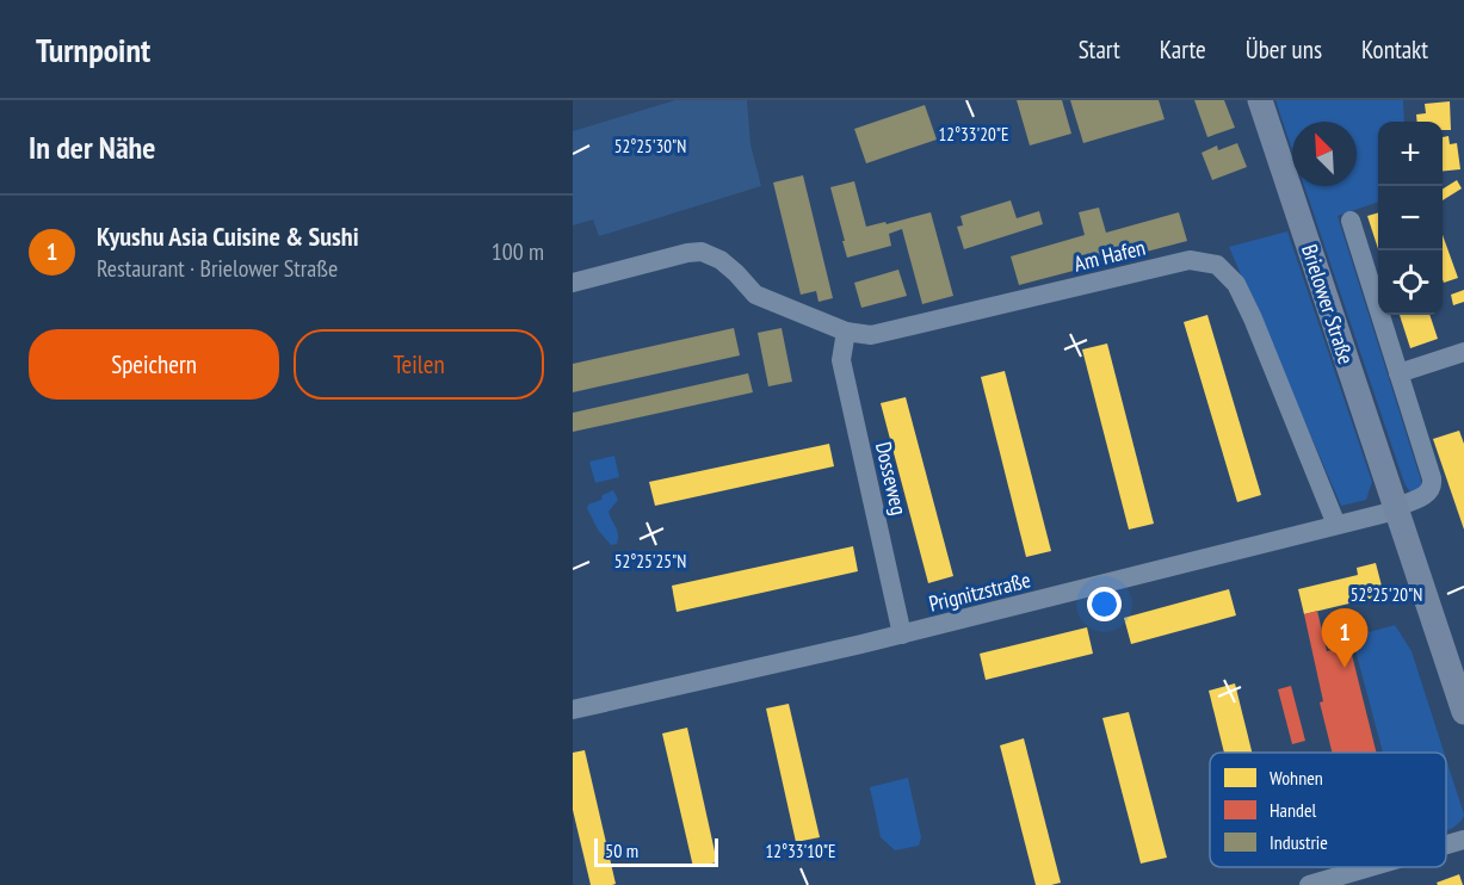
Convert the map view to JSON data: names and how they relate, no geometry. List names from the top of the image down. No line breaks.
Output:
{"streets":{"main road":["Brielower Straße"],"street":["Am Hafen","Dosseweg","Prignitzstraße"]},"crossings":[["Am Hafen","Dosseweg"],["Am Hafen","Prignitzstraße"],["Brielower Straße","Prignitzstraße"],["Dosseweg","Prignitzstraße"]],"legend":["Wohnen","Handel","Industrie"],"scale_bar":"50 m","north":"top left","page":{"header":"Turnpoint","nav":["Start","Karte","Über uns","Kontakt"],"heading":"In der Nähe","map_buttons":["+","−"],"list":[{"mark":"1","name":"Kyushu Asia Cuisine & Sushi","note":"Restaurant · Brielower Straße","value":"100 m"}],"buttons":["Speichern","Teilen"],"pins":"1","scale":"50 m"},"coordinates":["12°33'20\"E","52°25'30\"N","52°25'25\"N","52°25'20\"N","12°33'10\"E"]}
